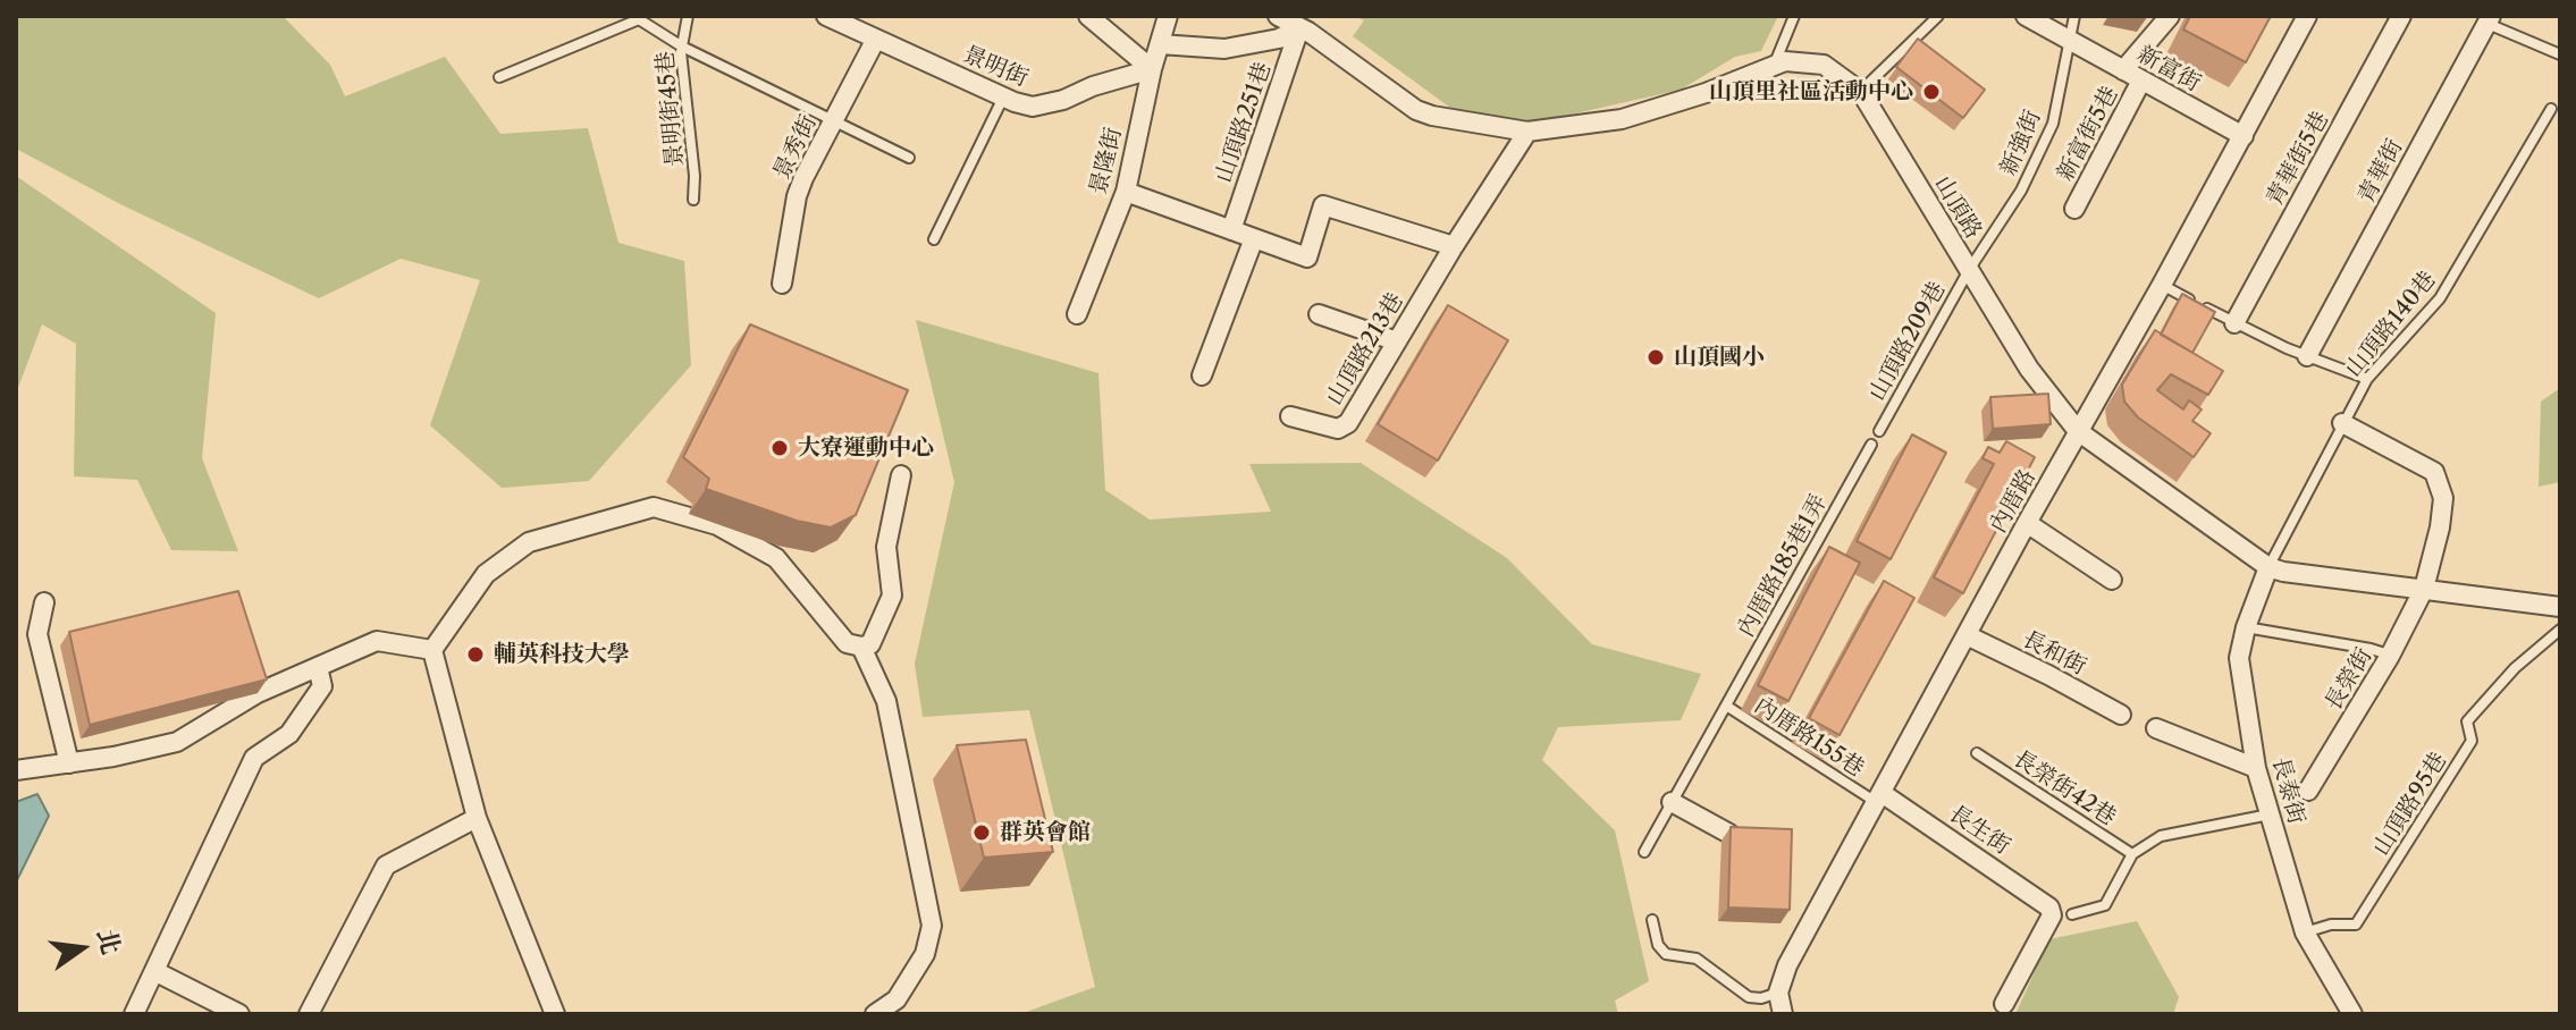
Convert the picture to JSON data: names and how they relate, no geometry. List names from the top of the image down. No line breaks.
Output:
{"streets":{"street":["景明街","新富街","山頂路251巷","新富街5巷","景秀街","青華街5巷","景隆街","青華街","山頂路","山頂路213巷","內厝路","長和街","長榮街","長泰街","長生街"],"lane":["景明街45巷","新強街","山頂路140巷","山頂路209巷","內厝路185巷1弄","內厝路155巷","長榮街42巷","山頂路95巷"]},"crossings":[["景明街","景秀街"],["景明街","景隆街"],["新富街","新富街5巷"],["新富街","新強街"],["新富街","內厝路"],["山頂路251巷","山頂路"],["新強街","山頂路"],["新強街","山頂路209巷"],["山頂路","山頂路140巷"],["山頂路","山頂路209巷"],["山頂路","山頂路213巷"],["山頂路","內厝路"],["山頂路","長榮街"],["山頂路","長泰街"],["山頂路140巷","長榮街"],["山頂路140巷","長泰街"],["內厝路","長和街"],["內厝路","內厝路155巷"],["內厝路","長生街"],["內厝路185巷1弄","內厝路155巷"],["內厝路155巷","長生街"],["長泰街","山頂路95巷"]],"places":["山頂里社區活動中心","山頂國小","大寮運動中心","輔英科技大學","群英會館"],"north":"right"}
